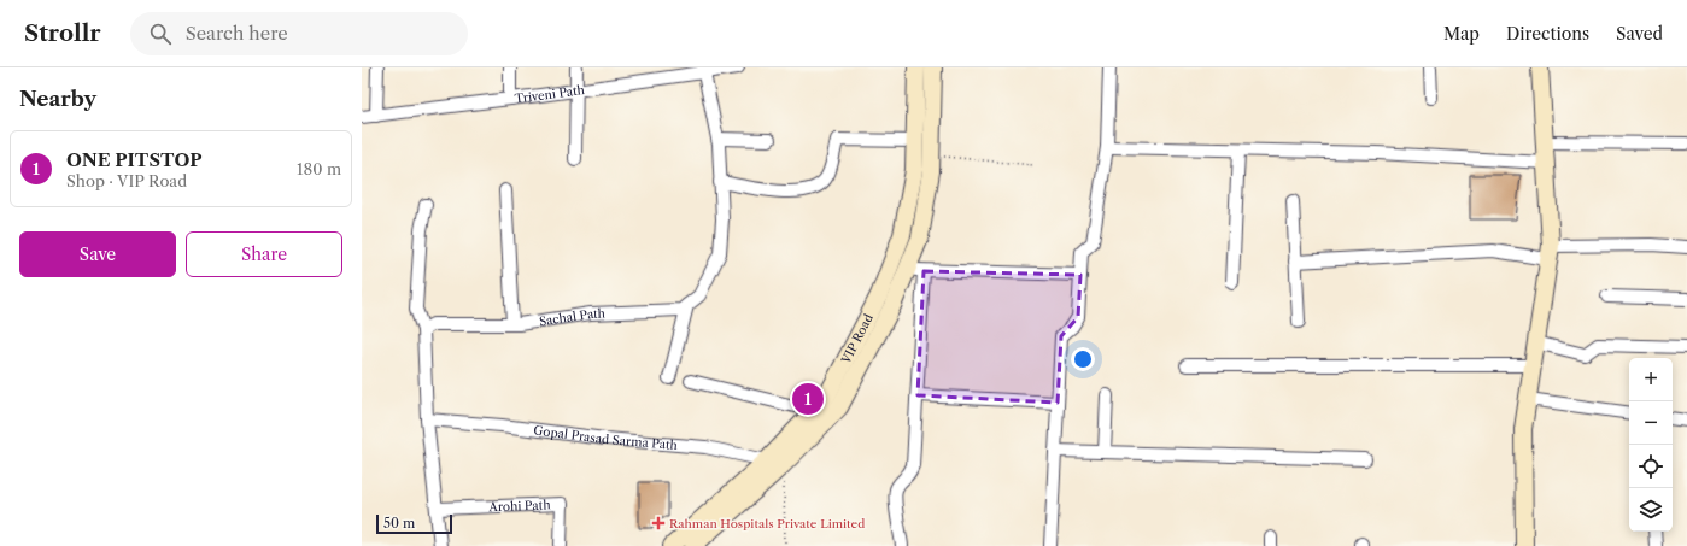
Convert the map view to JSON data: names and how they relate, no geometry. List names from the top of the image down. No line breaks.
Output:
{"streets":{"main road":["VIP Road"],"street":["Triveni Path","Sachal Path","Gopal Prasad Sarma Path","Arohi Path"]},"crossings":[["VIP Road","Gopal Prasad Sarma Path"]],"places":{"health":["Rahman Hospitals Private Limited"]},"scale_bar":"50 m","page":{"header":"Strollr","search":"Search here","nav":["Map","Directions","Saved"],"heading":"Nearby","list":[{"mark":"1","name":"ONE PITSTOP","note":"Shop · VIP Road","value":"180 m"}],"buttons":["Save","Share"],"map_buttons":["+","−"],"pins":"1","scale":"50 m"}}
